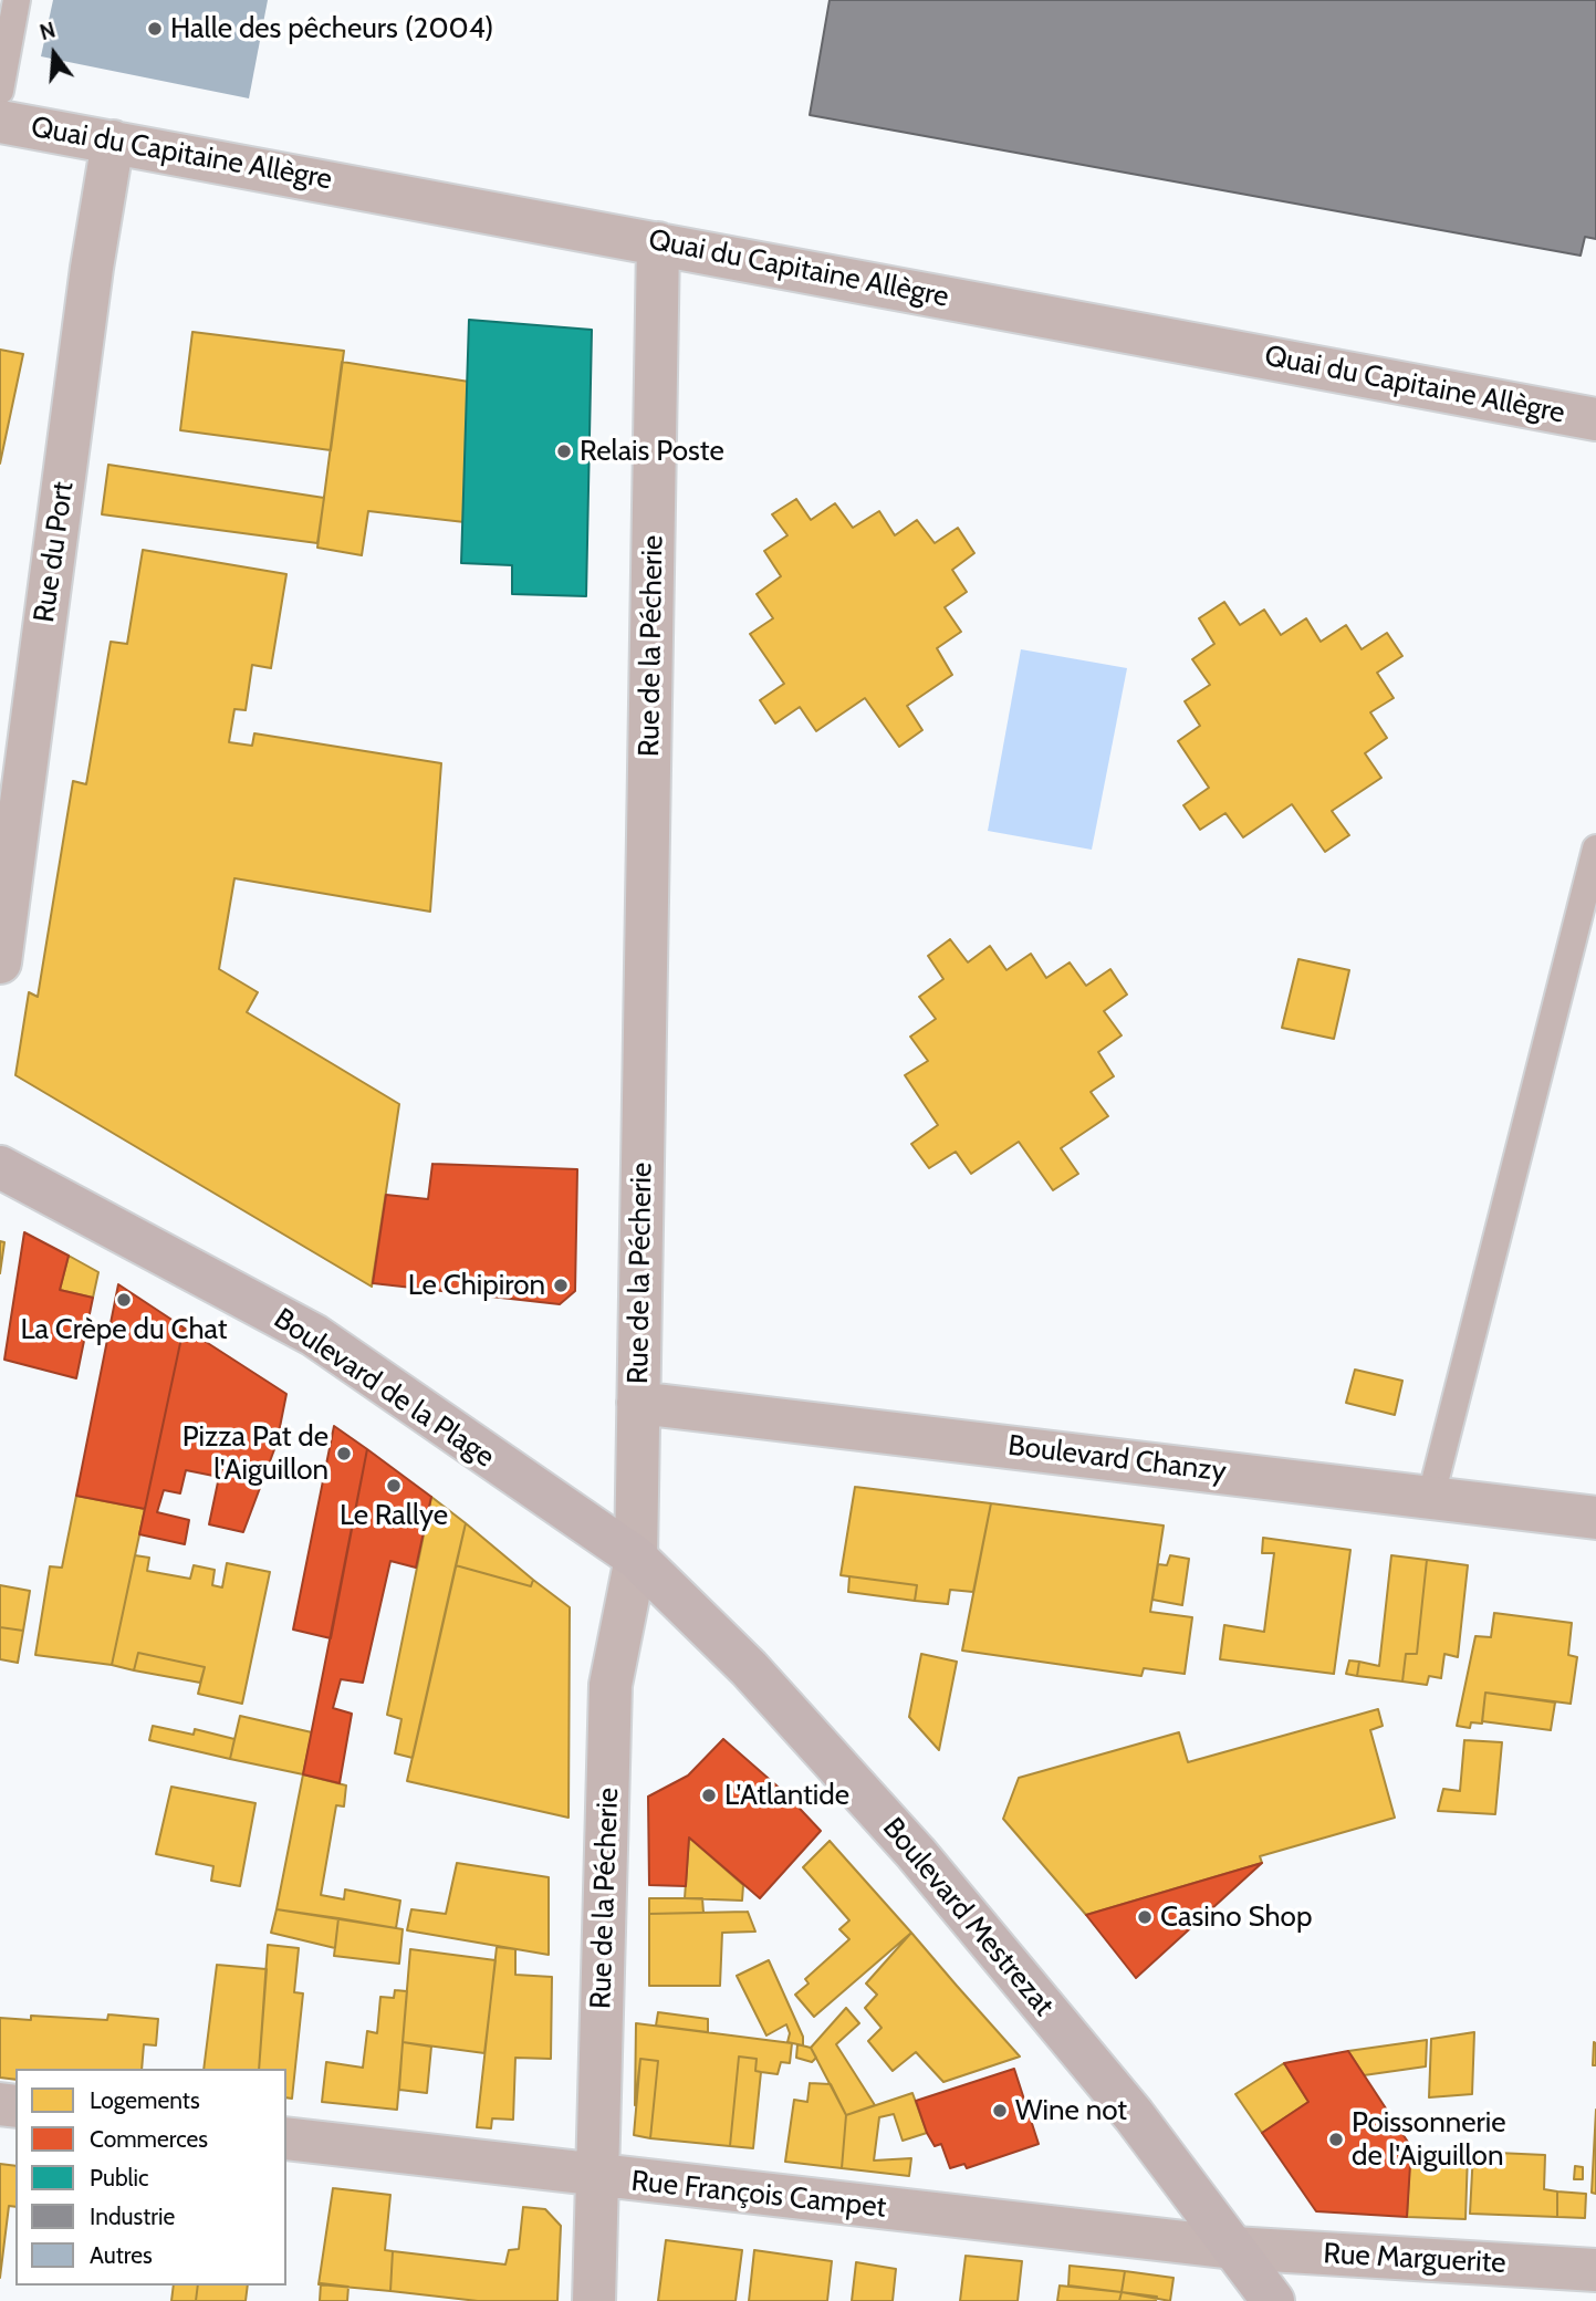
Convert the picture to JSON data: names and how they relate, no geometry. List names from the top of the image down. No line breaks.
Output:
{"streets":{"main road":["Boulevard de la Plage","Boulevard Mestrezat"],"street":["Quai du Capitaine Allègre","Rue du Port","Rue de la Pécherie","Boulevard Chanzy","Rue François Campet","Rue Marguerite"]},"crossings":[["Quai du Capitaine Allègre","Rue du Port"],["Quai du Capitaine Allègre","Rue de la Pécherie"],["Rue de la Pécherie","Boulevard de la Plage"],["Rue de la Pécherie","Boulevard Chanzy"],["Rue de la Pécherie","Boulevard Mestrezat"],["Rue de la Pécherie","Rue François Campet"],["Boulevard de la Plage","Boulevard Mestrezat"],["Boulevard Mestrezat","Rue François Campet"],["Boulevard Mestrezat","Rue Marguerite"],["Rue François Campet","Rue Marguerite"]],"places":["Halle des pêcheurs (2004)","Relais Poste","Le Chipiron","La Crèpe du Chat","Pizza Pat de l'Aiguillon","Le Rallye","L'Atlantide","Casino Shop","Wine not","Poissonnerie de l'Aiguillon"],"legend":["Logements","Commerces","Public","Industrie","Autres"],"north":"top"}
